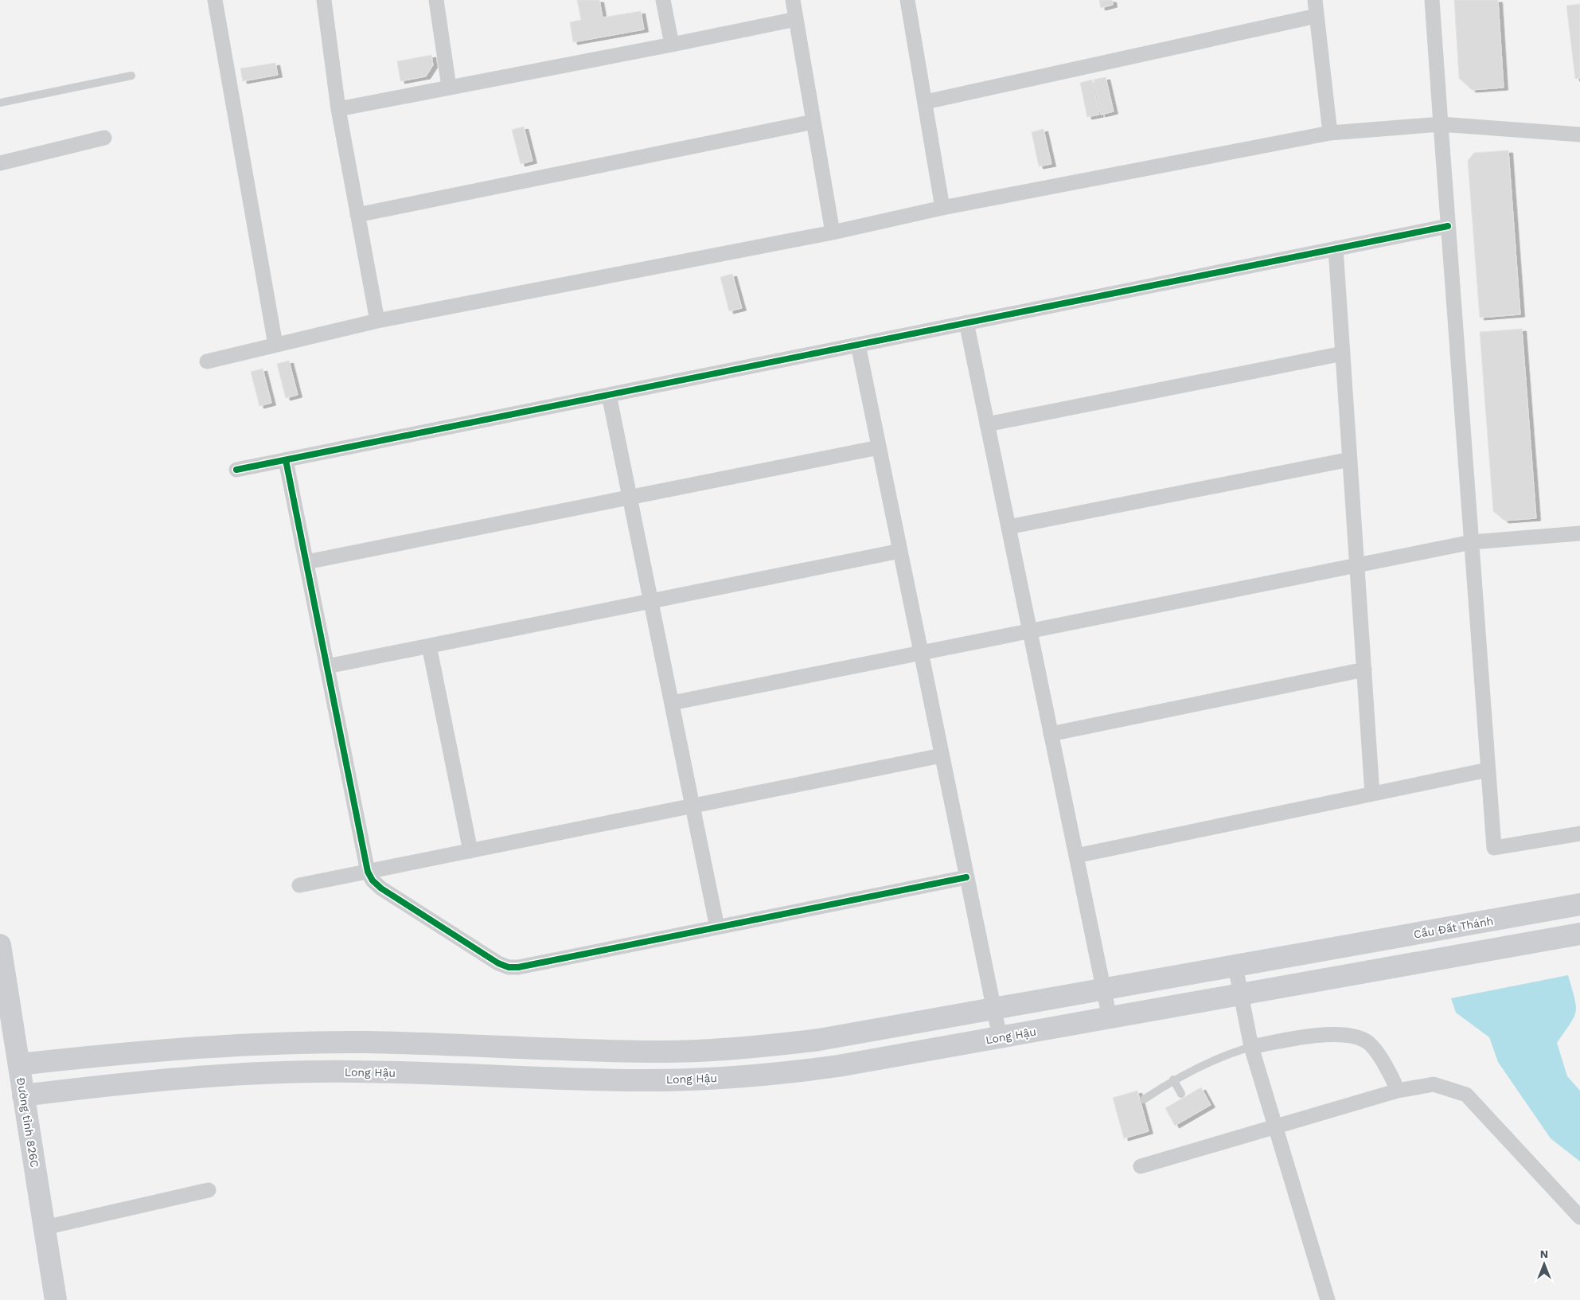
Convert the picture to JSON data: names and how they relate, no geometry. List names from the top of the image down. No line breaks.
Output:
{"streets":{"main road":["Cầu Đất Thánh","Long Hậu","Đường tỉnh 826C"]},"crossings":[["Long Hậu","Đường tỉnh 826C"]],"north":"top"}
